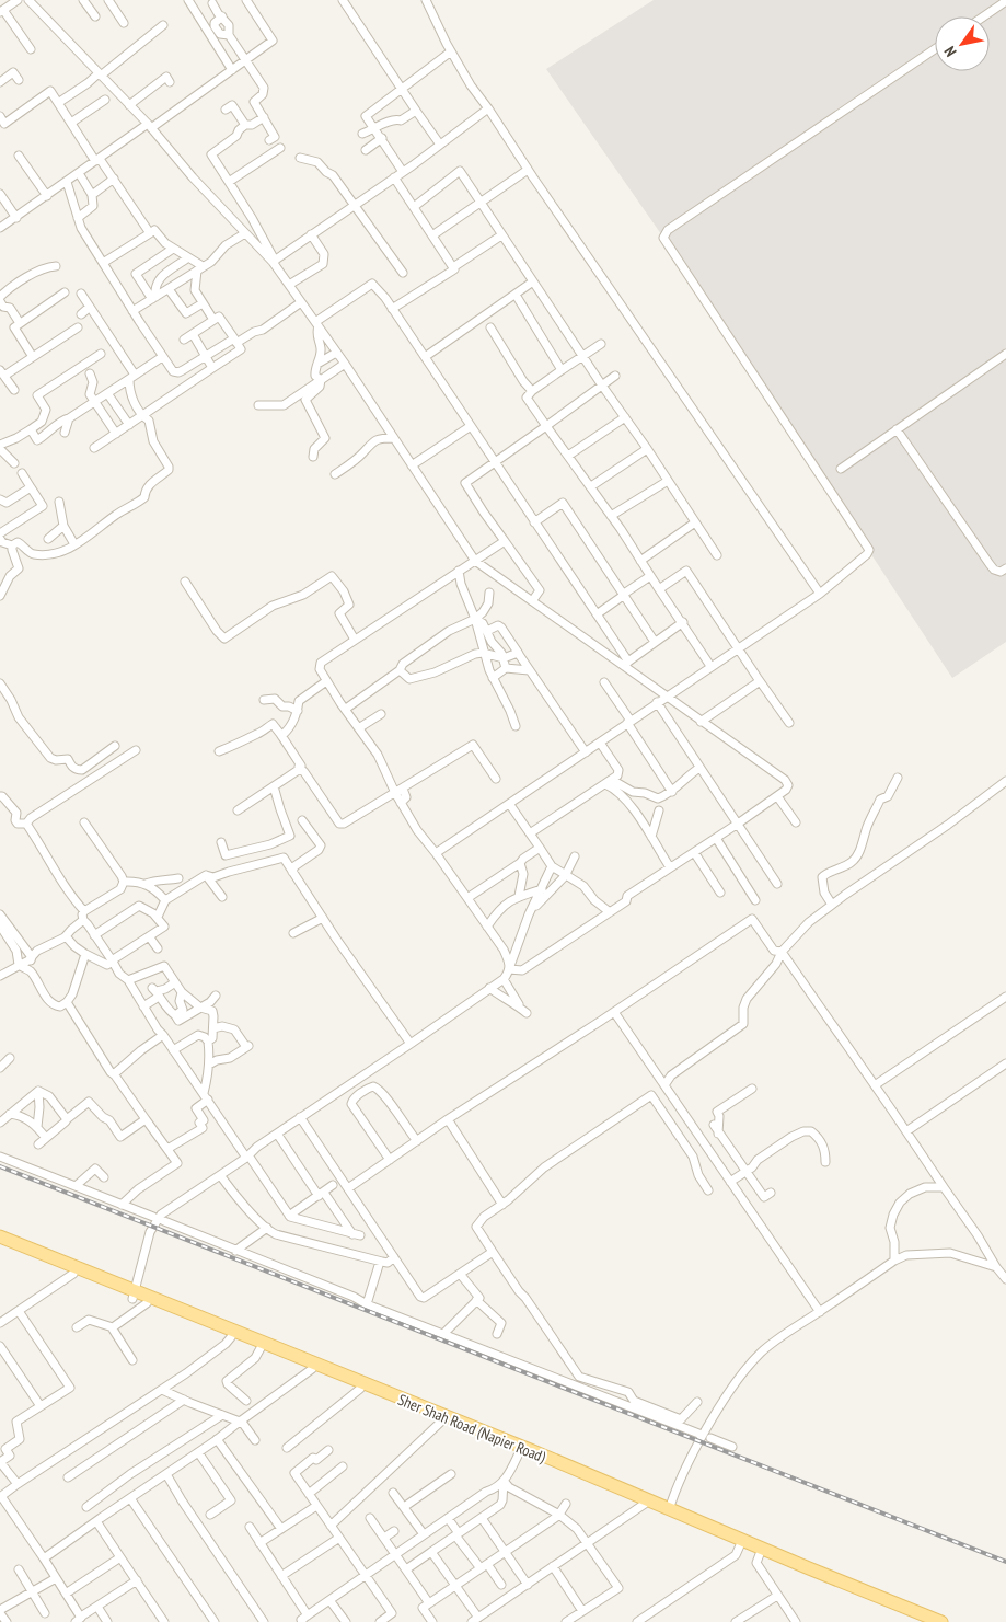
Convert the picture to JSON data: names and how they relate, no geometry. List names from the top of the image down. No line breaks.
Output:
{"streets":{"main road":["Sher Shah Road (Napier Road)"]},"north":"bottom left"}
